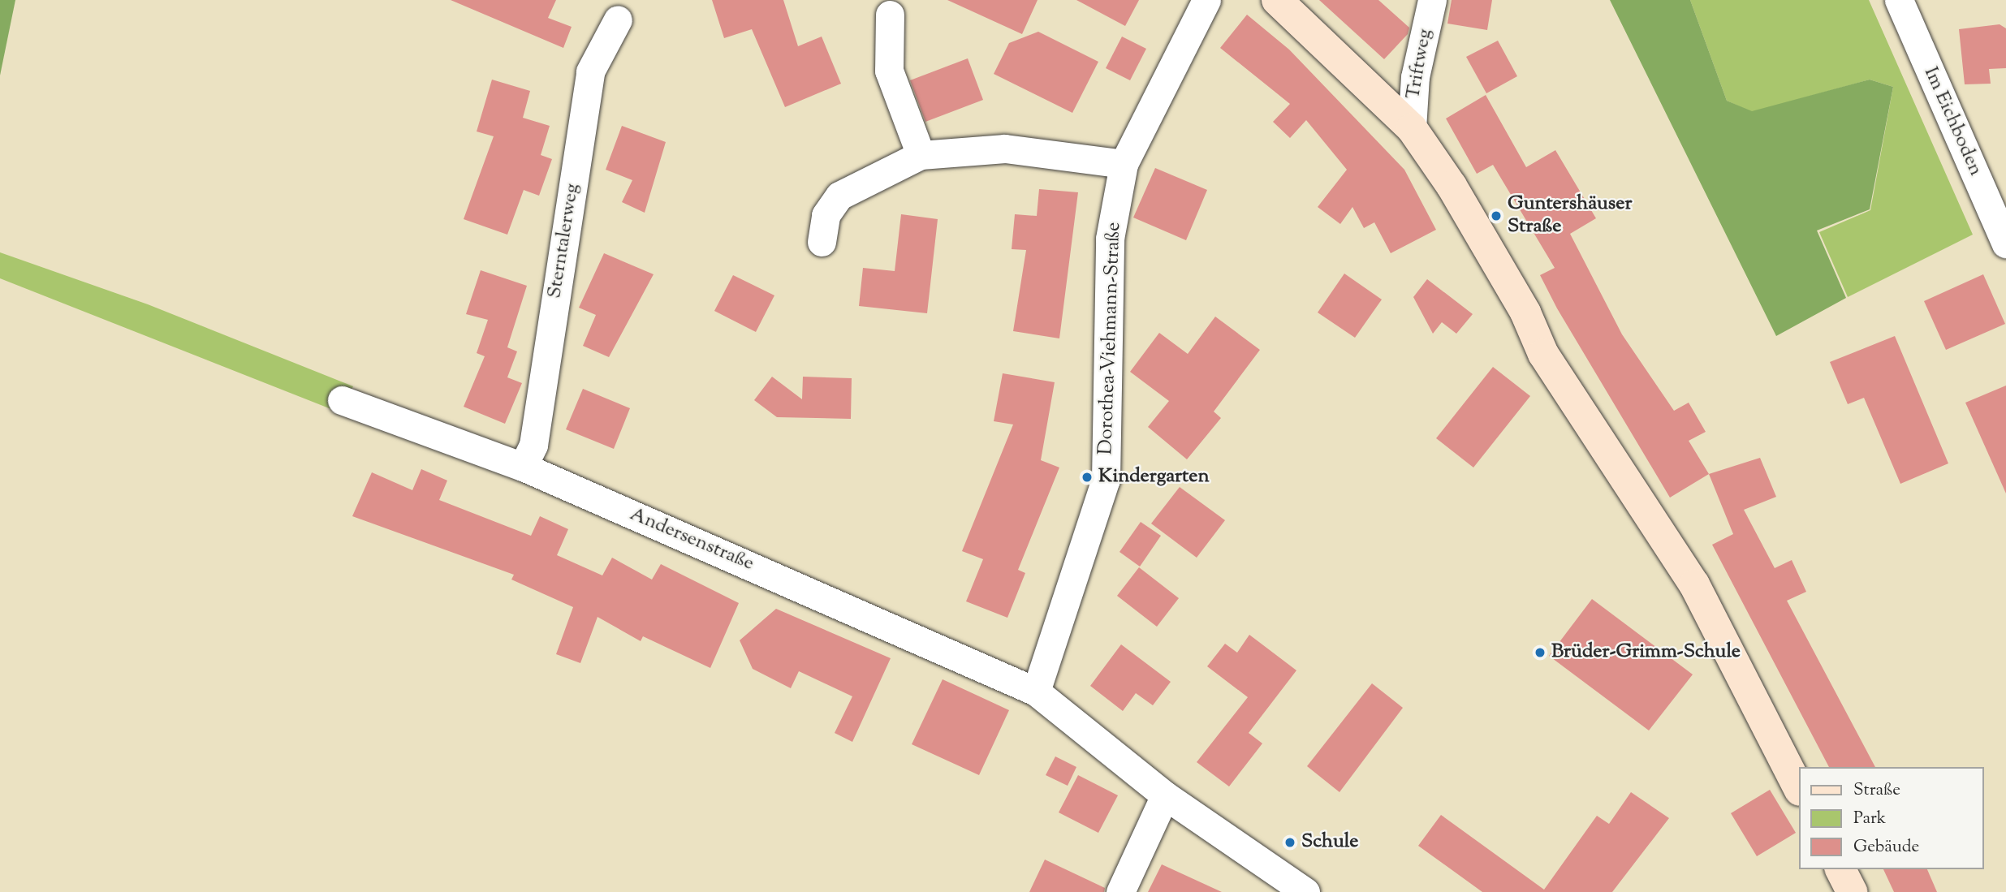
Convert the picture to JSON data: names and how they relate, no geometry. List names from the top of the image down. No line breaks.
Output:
{"streets":{"street":["Triftweg","Im Eichboden","Sterntalerweg","Dorothea-Viehmann-Straße","Andersenstraße"]},"crossings":[["Sterntalerweg","Andersenstraße"],["Dorothea-Viehmann-Straße","Andersenstraße"]],"places":["Guntershäuser Straße","Kindergarten","Brüder-Grimm-Schule","Schule"],"legend":["Straße","Park","Gebäude"]}
